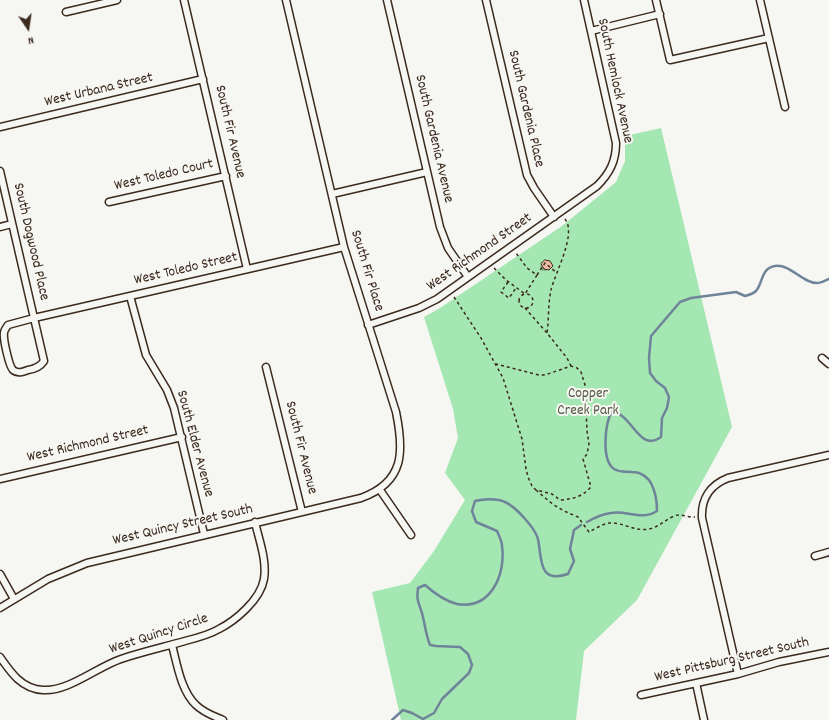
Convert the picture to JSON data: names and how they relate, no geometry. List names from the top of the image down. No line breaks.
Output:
{"streets":{"street":["South Hemlock Avenue","West Urbana Street","South Gardenia Place","South Fir Avenue","South Gardenia Avenue","West Toledo Court","South Dogwood Place","West Richmond Street","West Toledo Street","South Fir Place","South Elder Avenue","West Quincy Street South","West Quincy Circle","West Pittsburg Street South"]},"crossings":[["South Hemlock Avenue","West Richmond Street"],["West Urbana Street","South Fir Avenue"],["South Gardenia Place","West Richmond Street"],["South Fir Avenue","West Toledo Court"],["South Fir Avenue","West Toledo Street"],["South Fir Avenue","West Quincy Street South"],["South Gardenia Avenue","West Richmond Street"],["South Dogwood Place","West Toledo Street"],["West Richmond Street","South Fir Place"],["West Richmond Street","South Elder Avenue"],["West Toledo Street","South Fir Place"],["West Toledo Street","South Elder Avenue"],["South Fir Place","West Quincy Street South"],["South Elder Avenue","West Quincy Street South"],["West Quincy Street South","West Quincy Circle"]],"parks":["Copper Creek Park"],"north":"bottom"}
